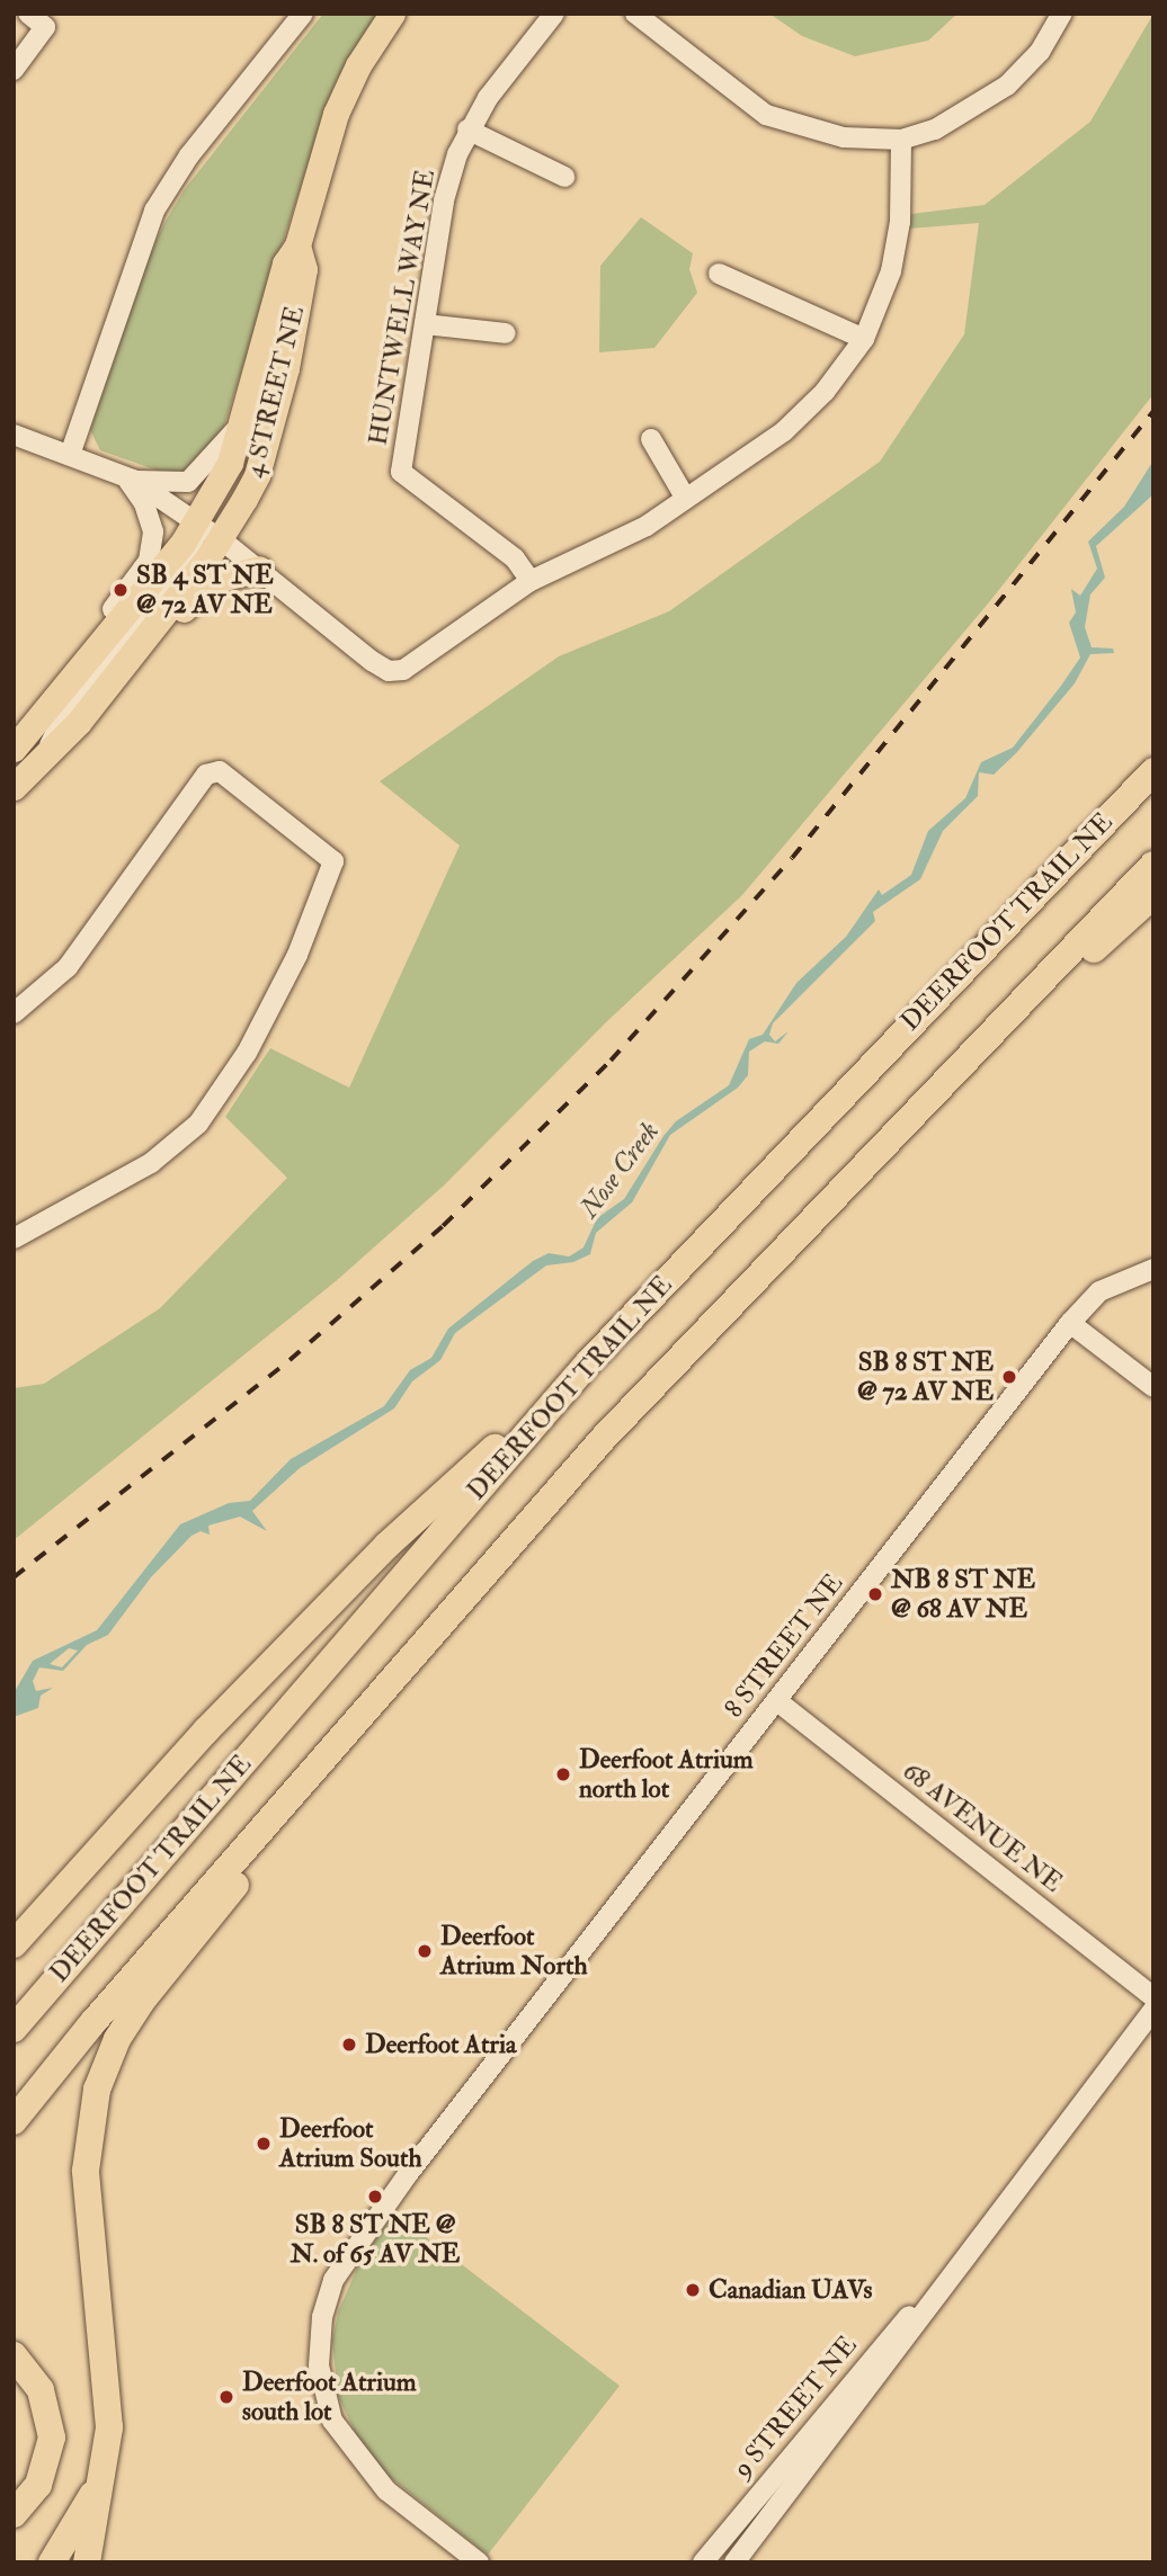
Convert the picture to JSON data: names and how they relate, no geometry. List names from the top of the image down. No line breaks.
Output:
{"streets":{"highway":["DEERFOOT TRAIL NE"],"main road":["4 STREET NE"],"street":["HUNTWELL WAY NE","8 STREET NE","68 AVENUE NE","9 STREET NE"]},"crossings":[["8 STREET NE","68 AVENUE NE"]],"water":["Nose Creek"],"places":["SB 4 ST NE @ 72 AV NE","SB 8 ST NE @ 72 AV NE","NB 8 ST NE @ 68 AV NE","Deerfoot Atrium north lot","Deerfoot Atrium North","Deerfoot Atria","Deerfoot Atrium South","SB 8 ST NE @ N. of 65 AV NE","Canadian UAVs","Deerfoot Atrium south lot"]}
